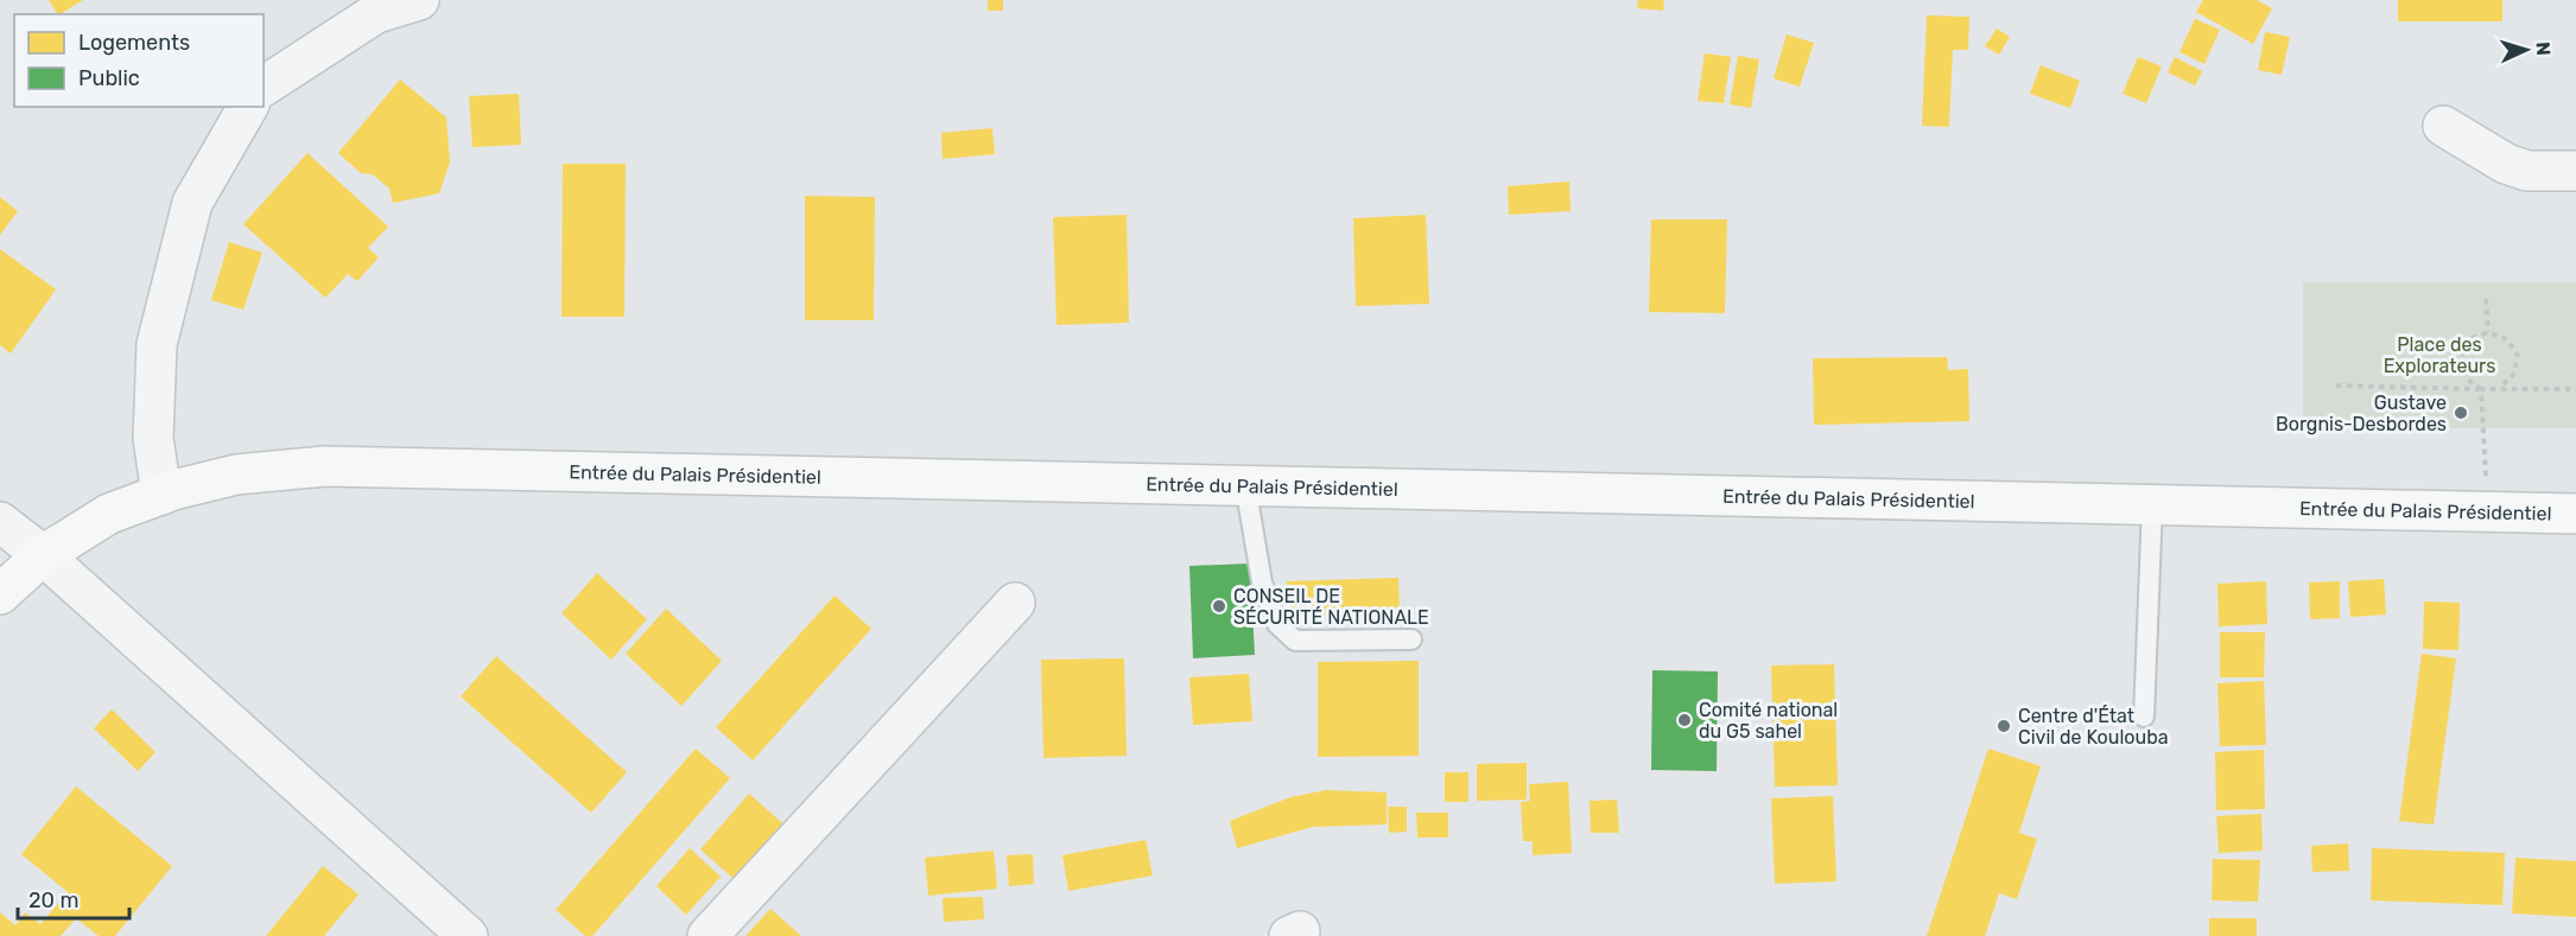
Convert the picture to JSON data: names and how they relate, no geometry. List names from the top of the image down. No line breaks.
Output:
{"streets":{"street":["Entrée du Palais Présidentiel"]},"parks":["Place des Explorateurs"],"places":["Gustave Borgnis-Desbordes","CONSEIL DE SÉCURITÉ NATIONALE","Comité national du G5 sahel","Centre d'État Civil de Koulouba"],"legend":["Logements","Public"],"scale_bar":"20 m","north":"right"}
